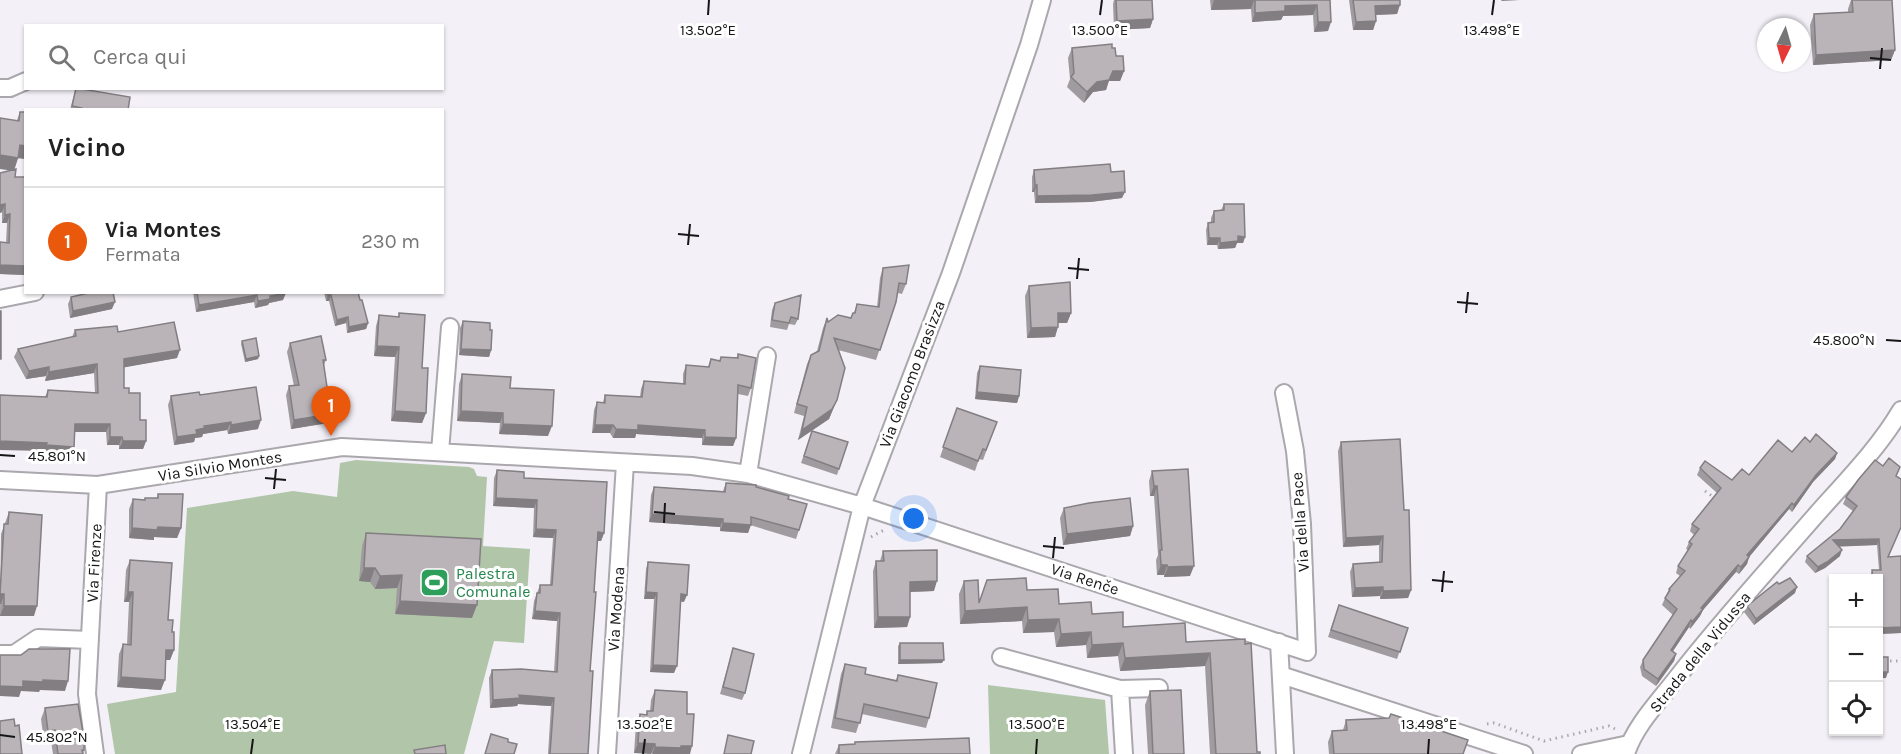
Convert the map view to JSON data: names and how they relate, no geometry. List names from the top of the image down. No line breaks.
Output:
{"streets":{"street":["Via Giacomo Brasizza","Via Silvio Montes","Via della Pace","Via Firenze","Via Renče","Via Modena","Strada della Vidussa"]},"crossings":[["Via Giacomo Brasizza","Via Silvio Montes"],["Via Giacomo Brasizza","Via Renče"],["Via Silvio Montes","Via Firenze"],["Via Silvio Montes","Via Renče"],["Via Silvio Montes","Via Modena"],["Via della Pace","Via Renče"]],"places":{"sports":["Palestra Comunale"]},"north":"bottom","page":{"search":"Cerca qui","heading":"Vicino","list":[{"mark":"1","name":"Via Montes","note":"Fermata","value":"230 m"}],"pins":"1","map_buttons":["+","−"]},"coordinates":["13.502°E","13.500°E","13.498°E","45.800°N","45.801°N","13.504°E","45.802°N"]}
